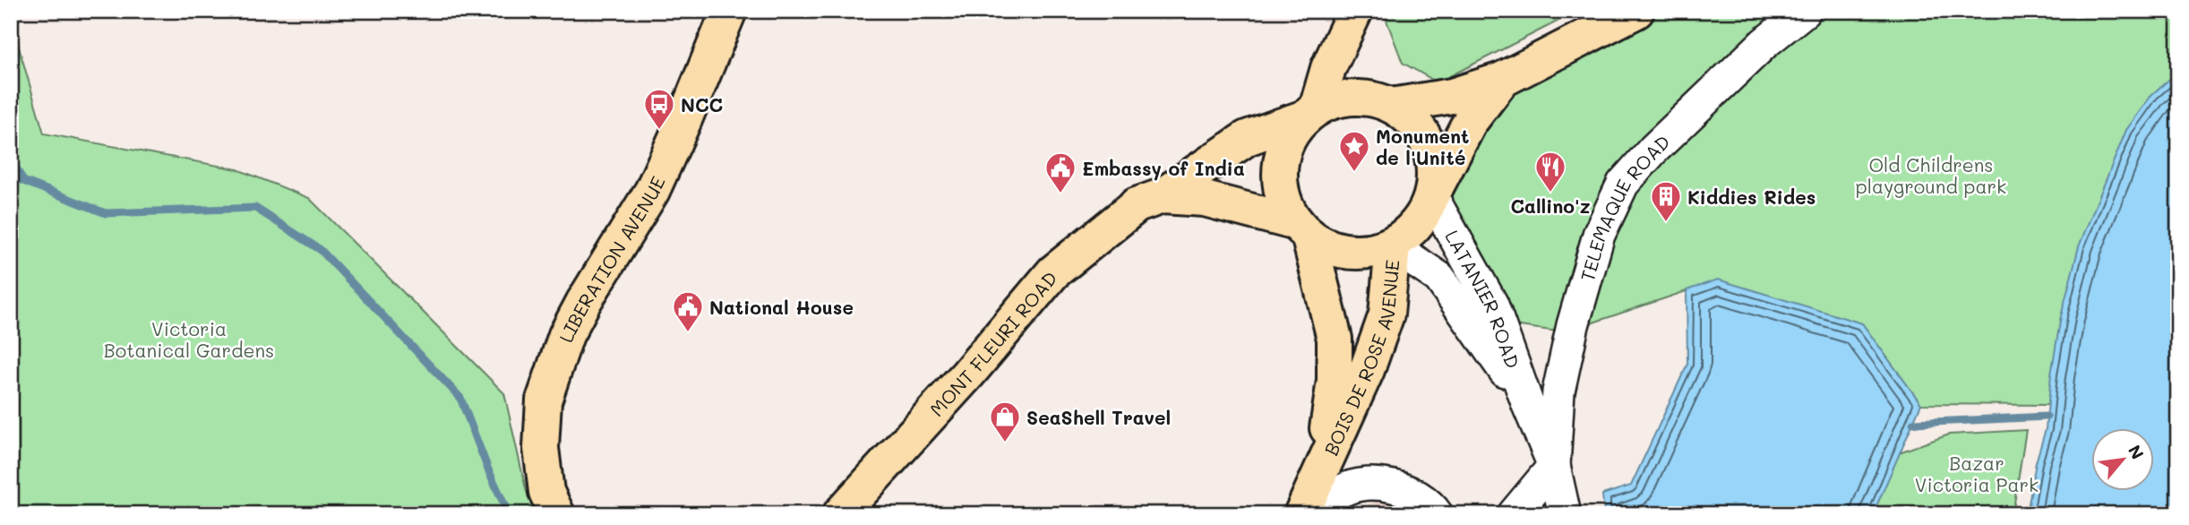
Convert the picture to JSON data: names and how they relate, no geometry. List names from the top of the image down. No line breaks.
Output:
{"streets":{"main road":["LIBERATION AVENUE","MONT FLEURI ROAD","BOIS DE ROSE AVENUE"],"street":["TELEMAQUE ROAD","LATANIER ROAD"]},"crossings":[["TELEMAQUE ROAD","LATANIER ROAD"],["LATANIER ROAD","BOIS DE ROSE AVENUE"]],"parks":["Old Childrens playground park","Victoria Botanical Gardens","Bazar Victoria Park"],"places":{"bus stop":["NCC"],"place":["Monument de l'Unité"],"restaurant":["Callino'z"],"public building":["Embassy of India","National House"],"building":["Kiddies Rides"],"shop":["SeaShell Travel"]},"north":"top right"}
